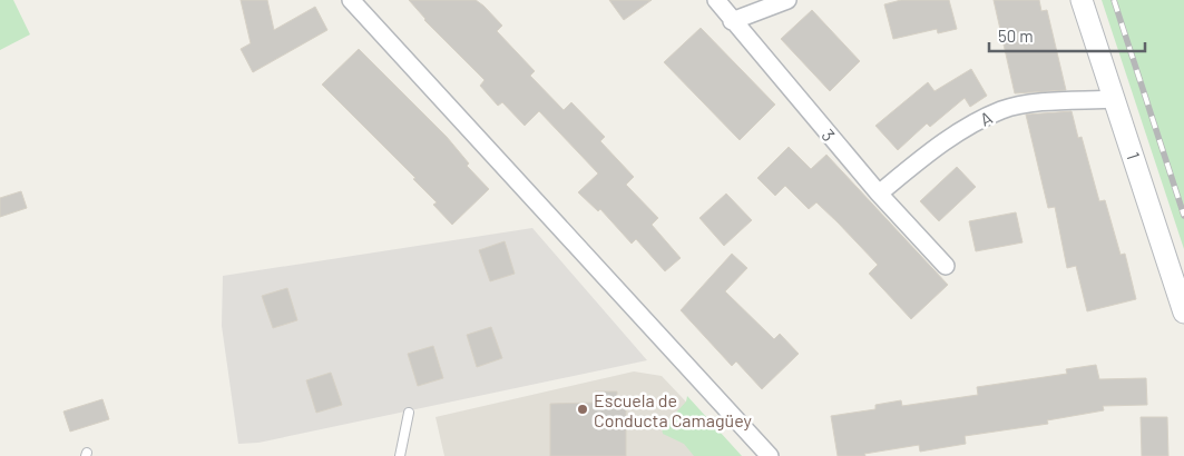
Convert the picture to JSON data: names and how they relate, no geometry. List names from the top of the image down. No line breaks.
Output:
{"streets":{"street":["A","3","1"]},"crossings":[["A","3"],["A","1"]],"places":["Escuela de Conducta Camagüey"],"scale_bar":"50 m"}
